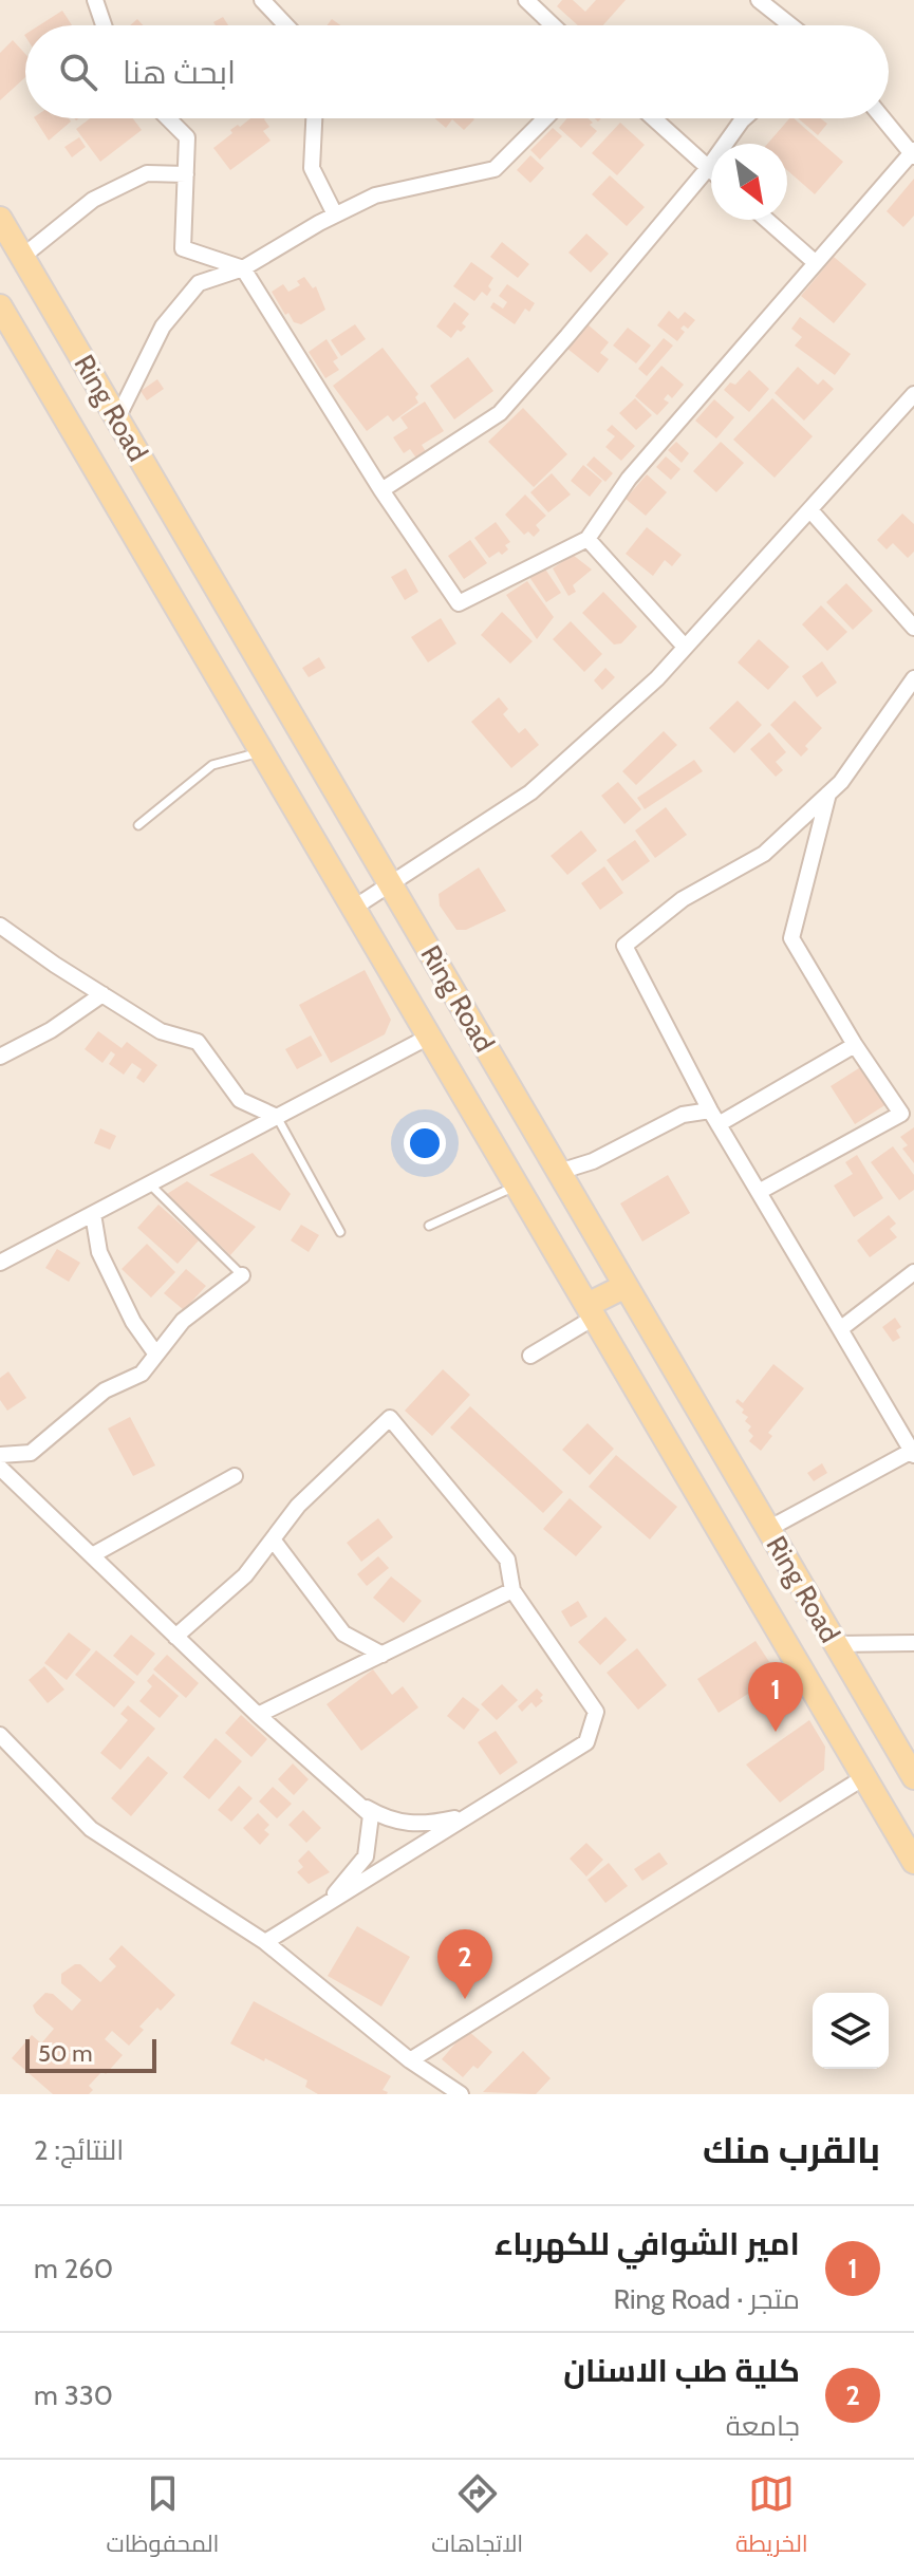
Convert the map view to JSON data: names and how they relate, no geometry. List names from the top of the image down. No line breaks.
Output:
{"streets":{"main road":["Ring Road"]},"scale_bar":"50 m","north":"bottom right","page":{"search":"ابحث هنا","pins":["1","2"],"scale":"50 m","heading":["بالقرب منك","النتائج: 2"],"list":[{"mark":"1","name":"امير الشوافي للكهرباء","note":"متجر · Ring Road","value":"260 m"},{"mark":"2","name":"كلية طب الاسنان","note":"جامعة","value":"330 m"}],"nav":["الخريطة","الاتجاهات","المحفوظات"]}}
